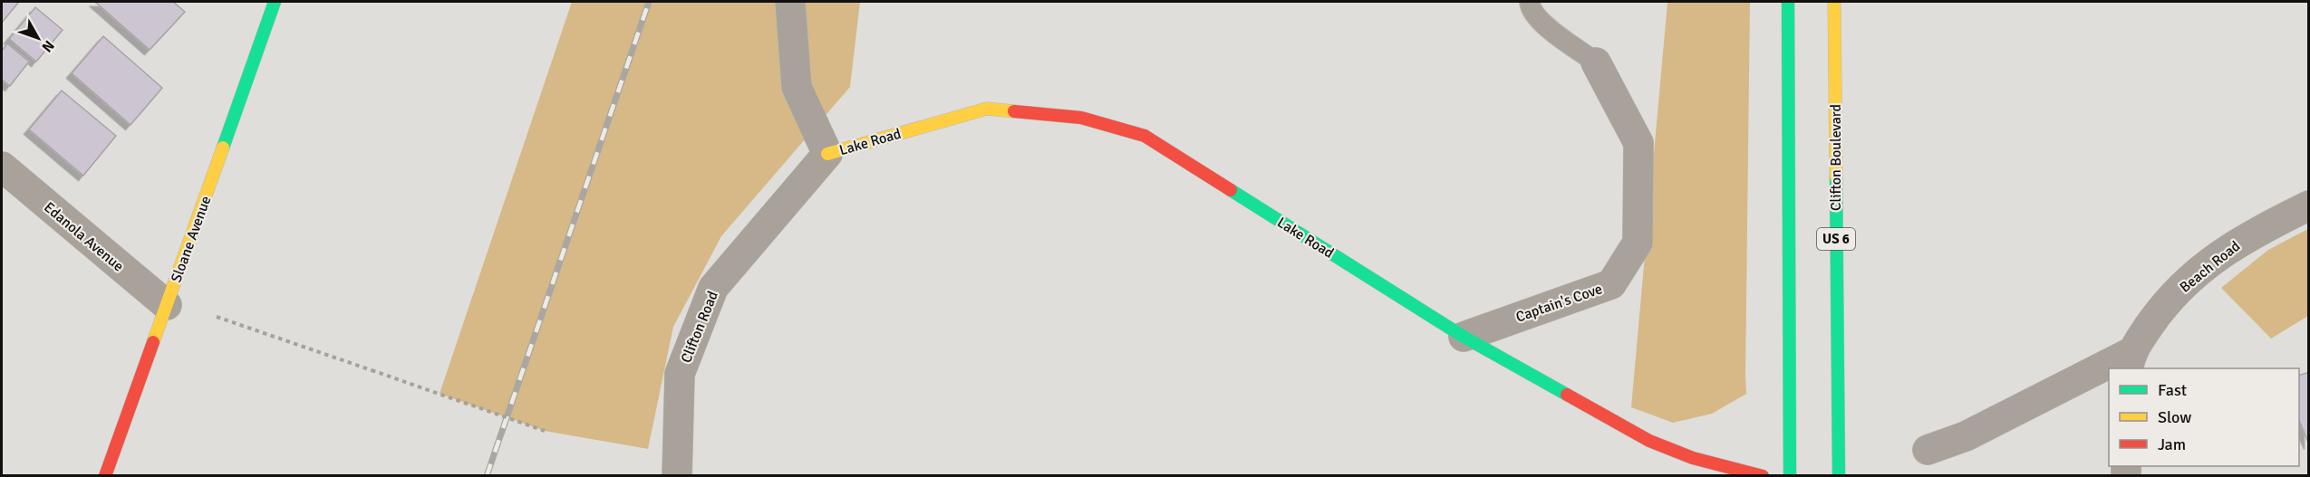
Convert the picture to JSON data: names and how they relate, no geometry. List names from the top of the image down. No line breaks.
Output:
{"streets":{"main road":["Lake Road","Clifton Boulevard","Sloane Avenue","US 6"],"street":["Edanola Avenue","Beach Road","Captain's Cove","Clifton Road"]},"crossings":[["Lake Road","Captain's Cove"],["Lake Road","Clifton Road"],["Edanola Avenue","Sloane Avenue"]],"legend":["Fast","Slow","Jam"],"north":"bottom right"}
